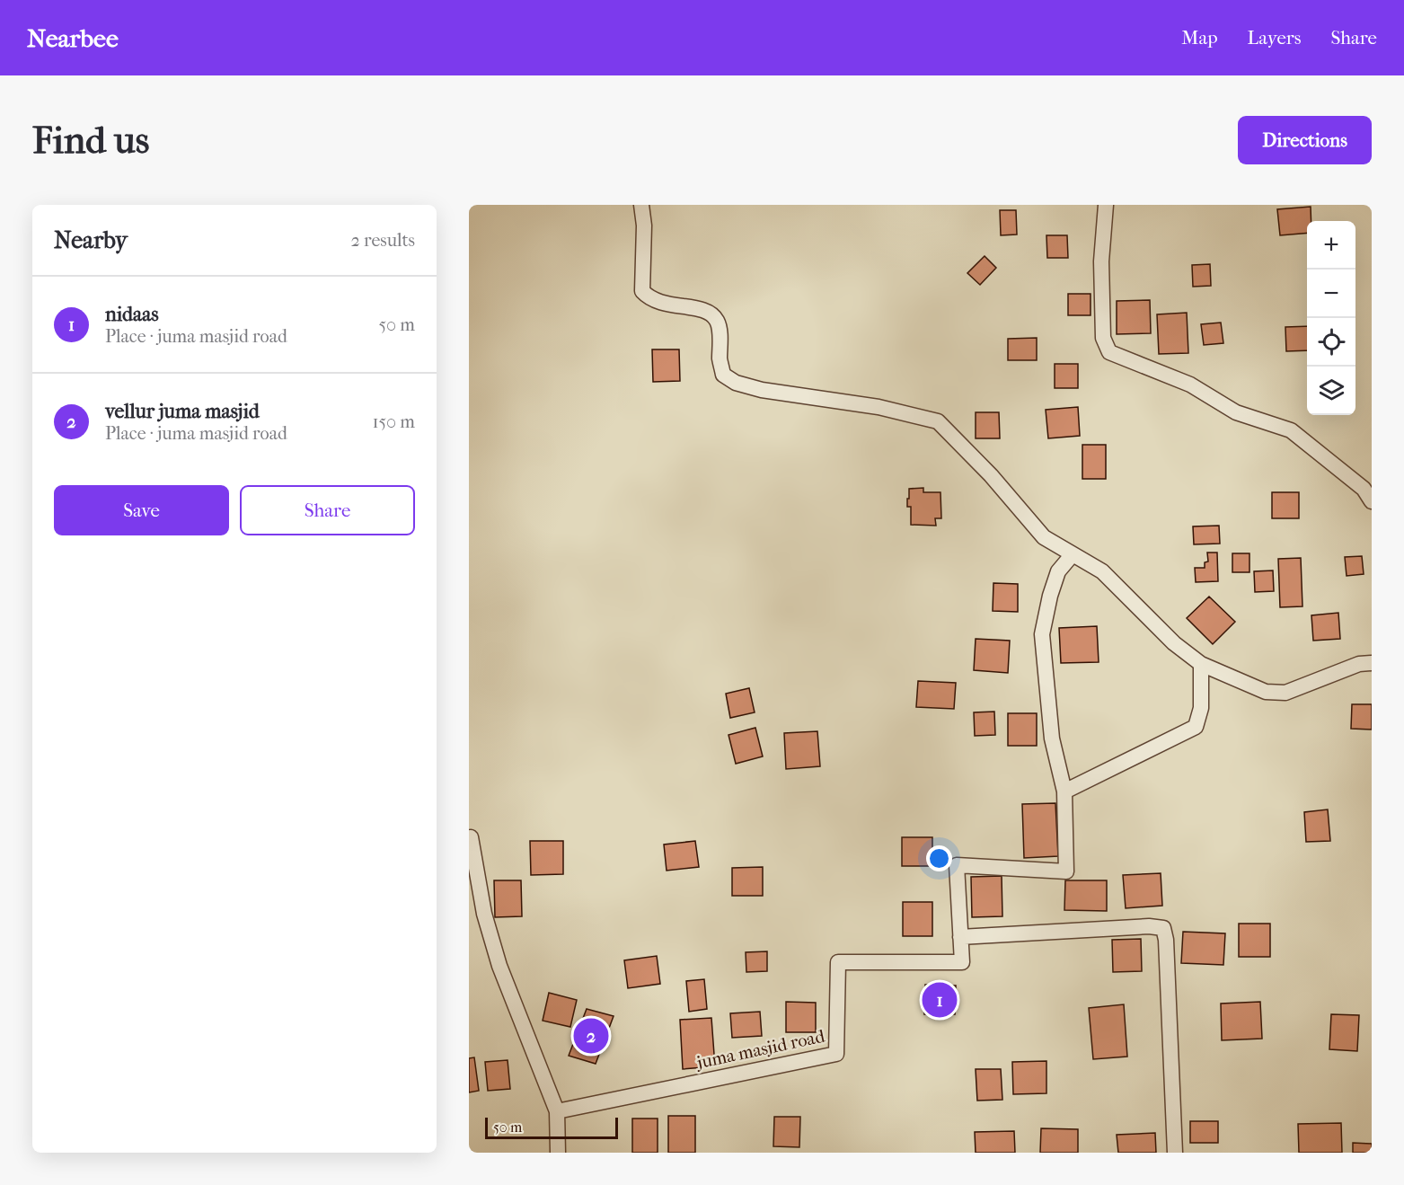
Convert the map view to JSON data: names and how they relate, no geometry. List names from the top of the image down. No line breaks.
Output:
{"streets":{"street":["juma masjid road"]},"scale_bar":"50 m","page":{"header":"Nearbee","nav":["Map","Layers","Share"],"buttons":["Directions",["Save","Share"]],"title":"Find us","heading":["Nearby","2 results"],"map_buttons":["+","−"],"list":[{"mark":"1","name":"nidaas","note":"Place · juma masjid road","value":"50 m"},{"mark":"2","name":"vellur juma masjid","note":"Place · juma masjid road","value":"150 m"}],"pins":["1","2"],"scale":"50 m"}}
